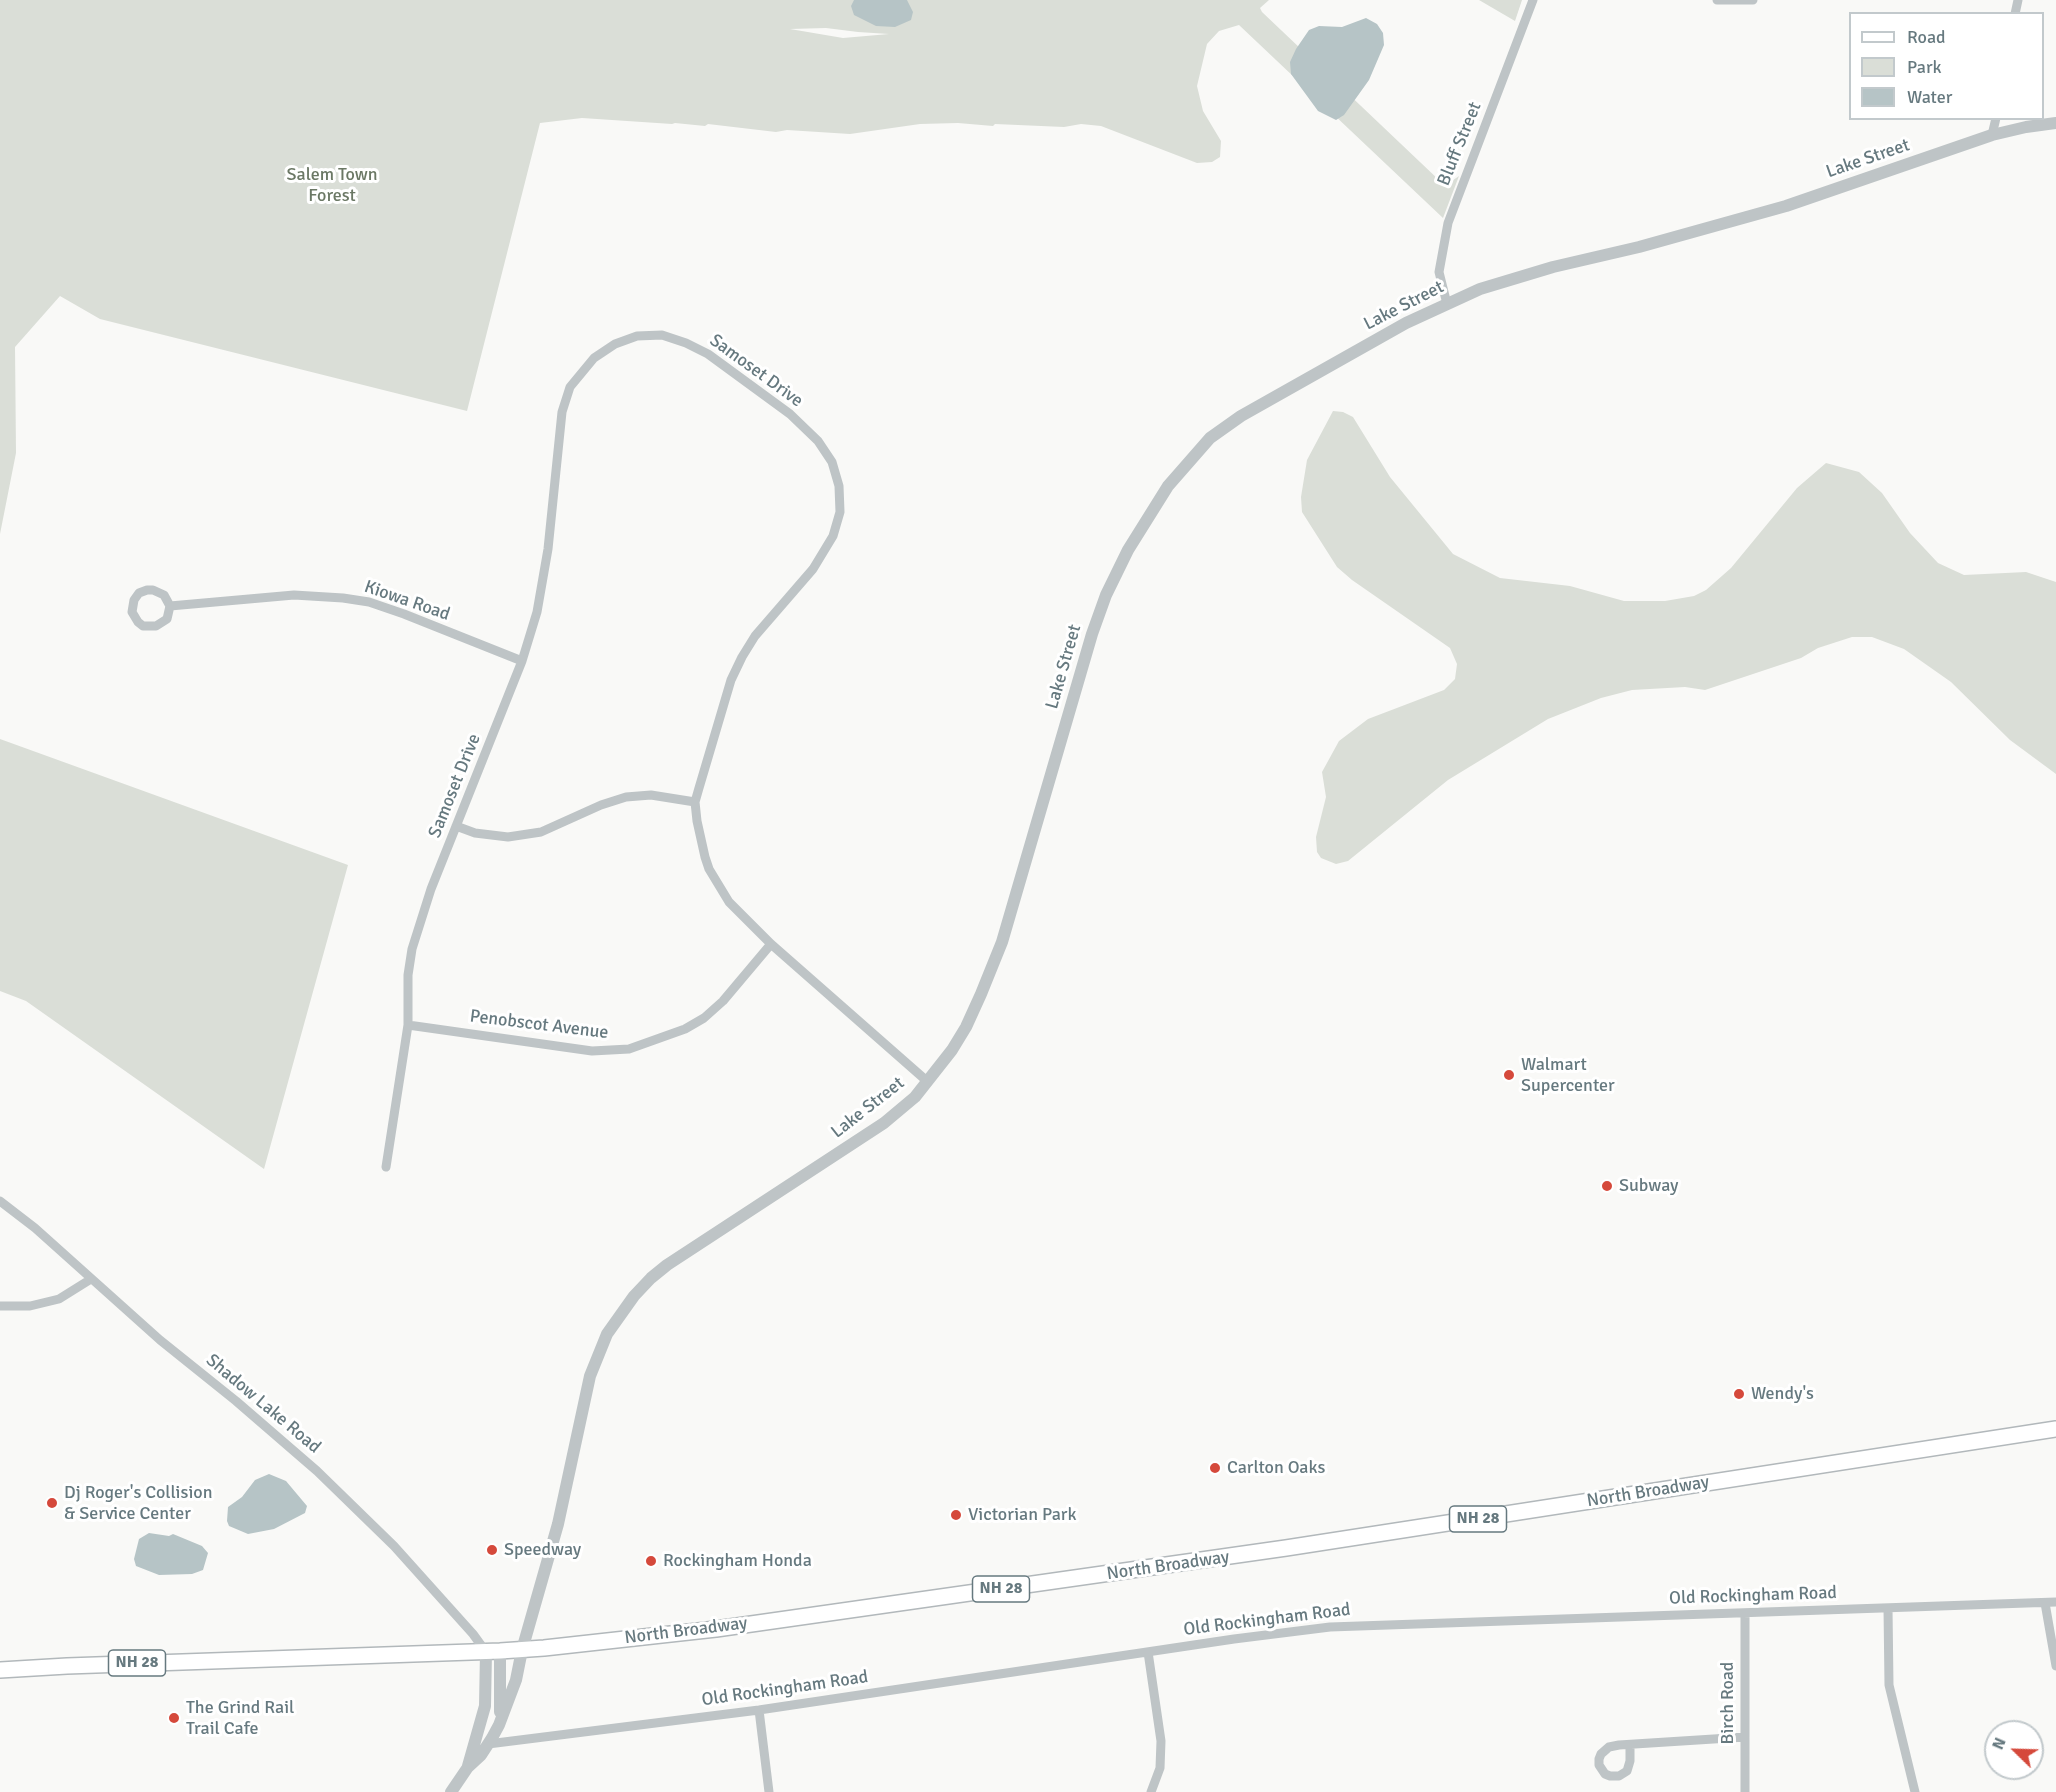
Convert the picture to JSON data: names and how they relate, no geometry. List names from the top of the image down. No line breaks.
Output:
{"streets":{"main road":["North Broadway","NH 28"],"street":["Bluff Street","Lake Street","Samoset Drive","Kiowa Road","Penobscot Avenue","Shadow Lake Road","Old Rockingham Road","Birch Road"]},"crossings":[["Bluff Street","Lake Street"],["Lake Street","Samoset Drive"],["Lake Street","North Broadway"],["Lake Street","Old Rockingham Road"],["Samoset Drive","Kiowa Road"],["Samoset Drive","Penobscot Avenue"],["Shadow Lake Road","North Broadway"],["Old Rockingham Road","Birch Road"]],"parks":["Salem Town Forest"],"places":["Walmart Supercenter","Subway","Wendy's","Carlton Oaks","Dj Roger's Collision & Service Center","Victorian Park","Speedway","Rockingham Honda","The Grind Rail Trail Cafe"],"legend":["Road","Park","Water"],"north":"top left"}
